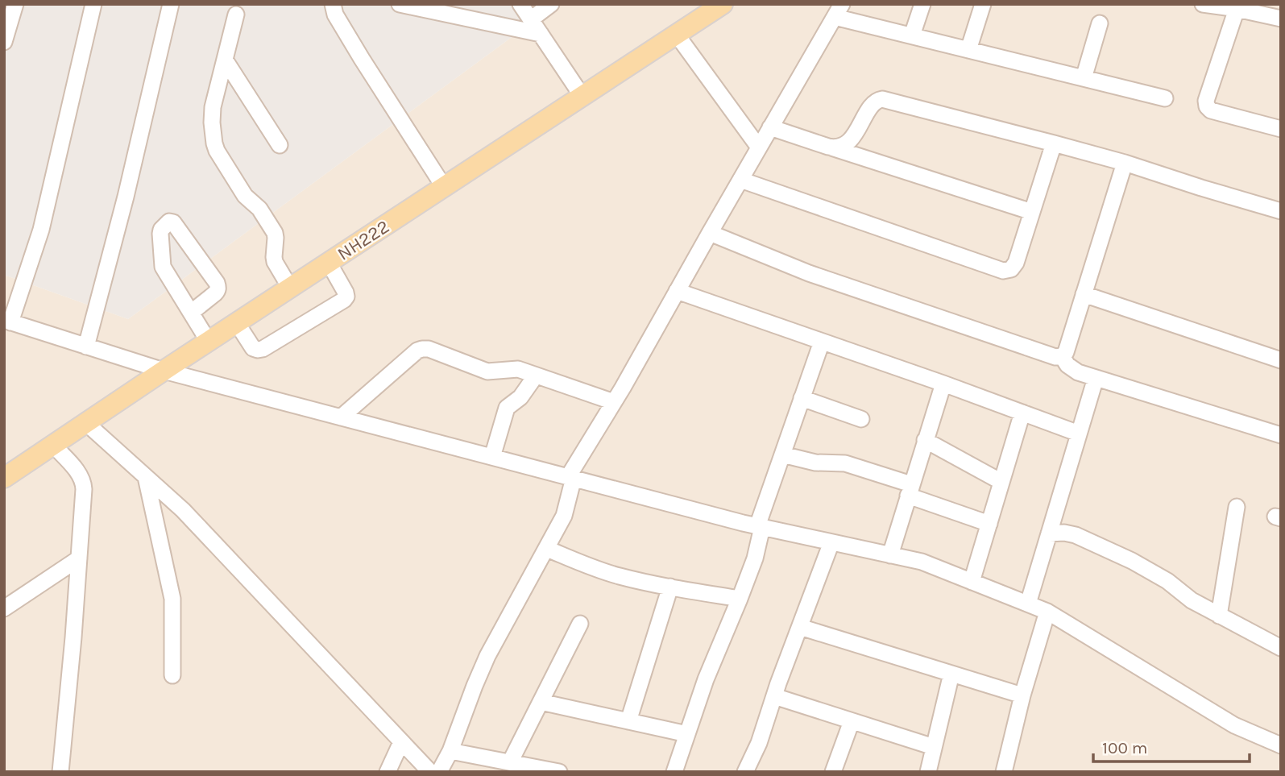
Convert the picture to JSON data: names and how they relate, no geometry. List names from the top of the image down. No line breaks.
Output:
{"streets":{"main road":["NH222"]},"scale_bar":"100 m"}
